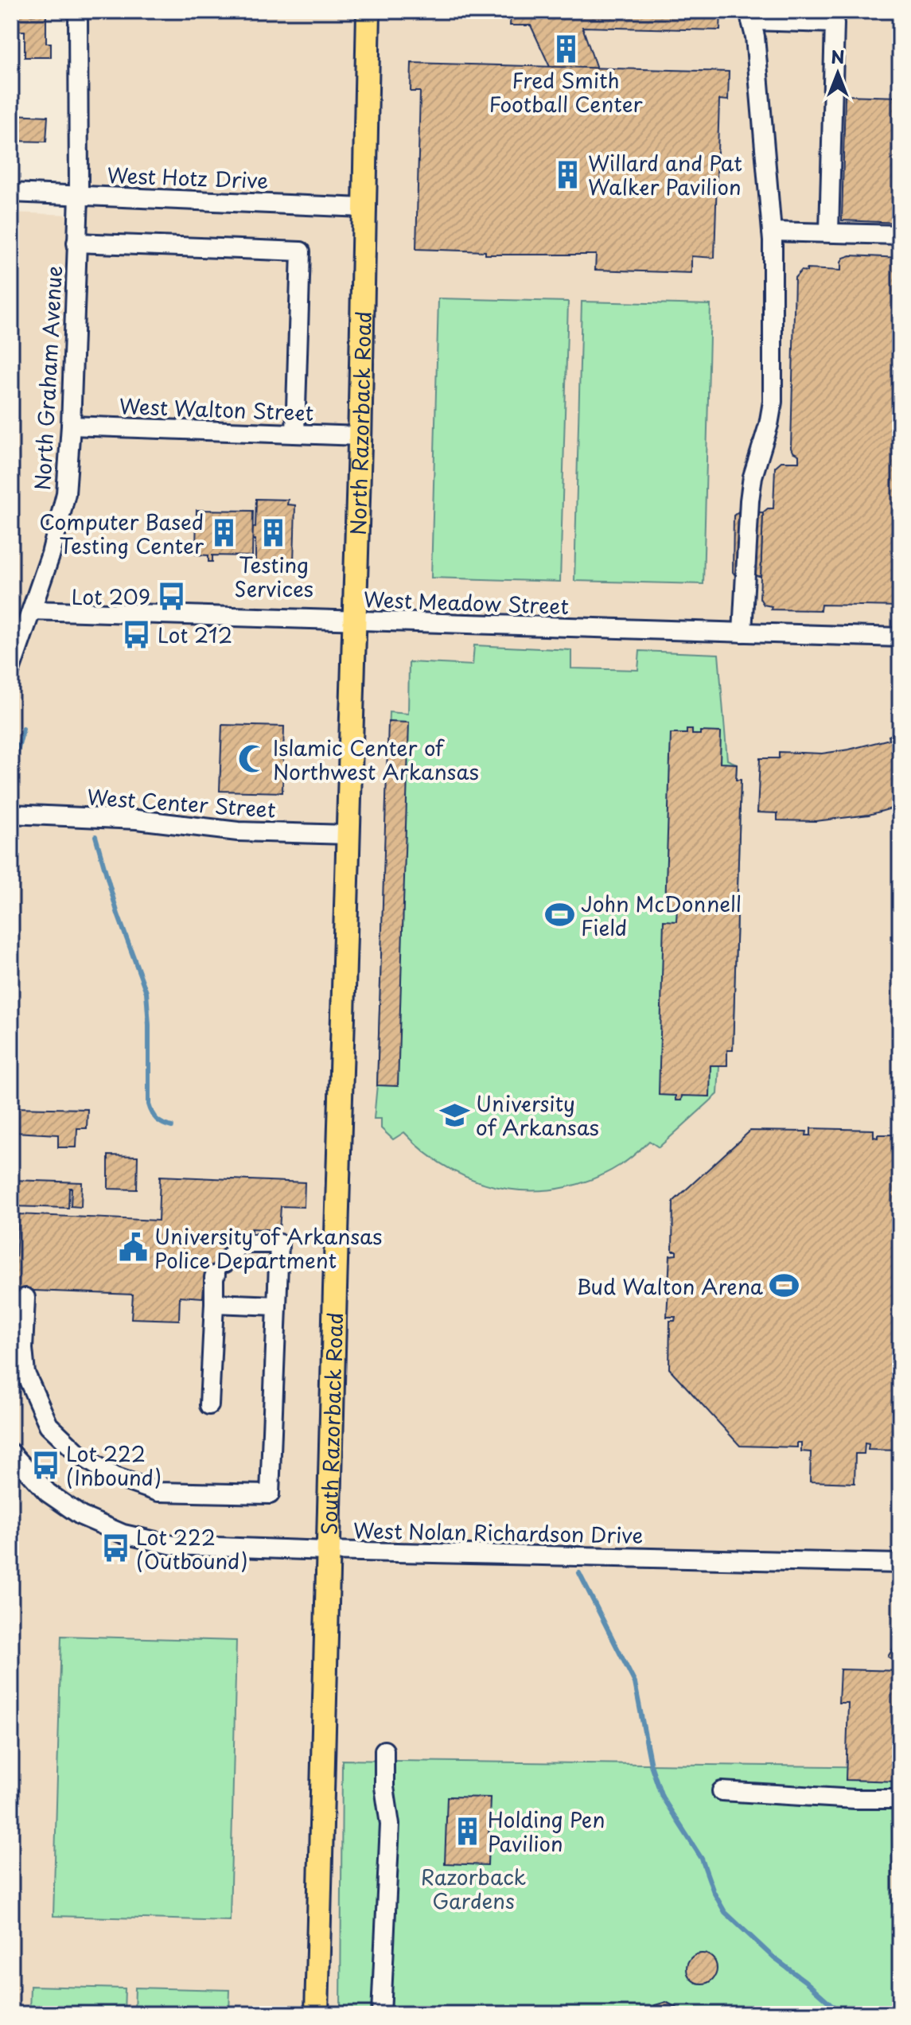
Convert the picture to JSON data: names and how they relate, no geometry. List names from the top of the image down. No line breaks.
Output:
{"streets":{"main road":["North Razorback Road","South Razorback Road"],"street":["West Hotz Drive","North Graham Avenue","West Walton Street","West Meadow Street","West Center Street","West Nolan Richardson Drive"]},"crossings":[["West Hotz Drive","North Graham Avenue"],["West Hotz Drive","North Razorback Road"],["North Graham Avenue","West Walton Street"],["North Graham Avenue","West Meadow Street"],["West Walton Street","North Razorback Road"],["North Razorback Road","West Meadow Street"],["North Razorback Road","West Center Street"],["North Razorback Road","South Razorback Road"],["West Center Street","South Razorback Road"],["South Razorback Road","West Nolan Richardson Drive"]],"parks":["Razorback Gardens"],"places":{"building":["Fred Smith Football Center","Willard and Pat Walker Pavilion","Computer Based Testing Center","Testing Services","Holding Pen Pavilion"],"bus stop":["Lot 209","Lot 212","Lot 222 (Inbound)","Lot 222 (Outbound)"],"mosque":["Islamic Center of Northwest Arkansas"],"sports":["John McDonnell Field","Bud Walton Arena"],"school or university":["University of Arkansas"],"public building":["University of Arkansas Police Department"]},"north":"top"}
